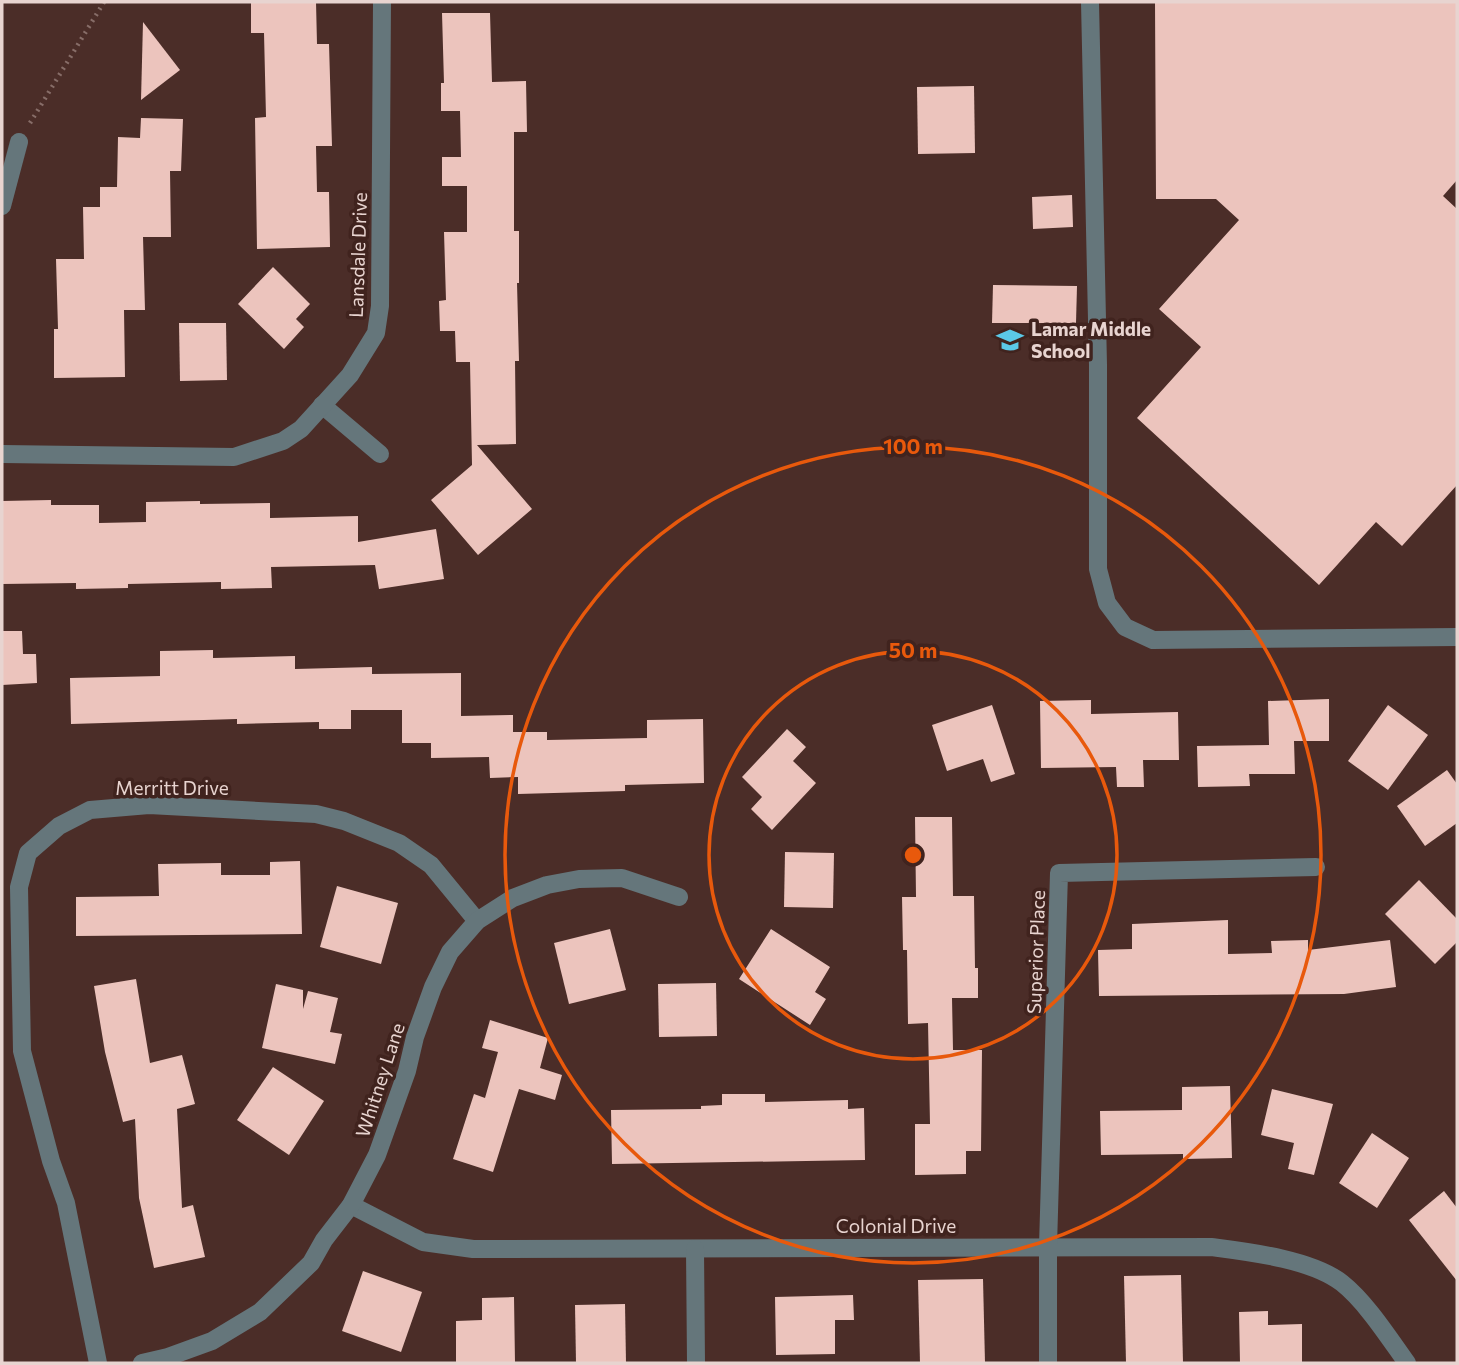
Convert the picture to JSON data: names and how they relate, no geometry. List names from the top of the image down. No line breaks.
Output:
{"streets":{"street":["Lansdale Drive","Merritt Drive","Superior Place","Whitney Lane","Colonial Drive"]},"crossings":[["Merritt Drive","Whitney Lane"],["Superior Place","Colonial Drive"],["Whitney Lane","Colonial Drive"]],"places":{"school or university":["Lamar Middle School"]},"rings":["100 m","50 m"]}
